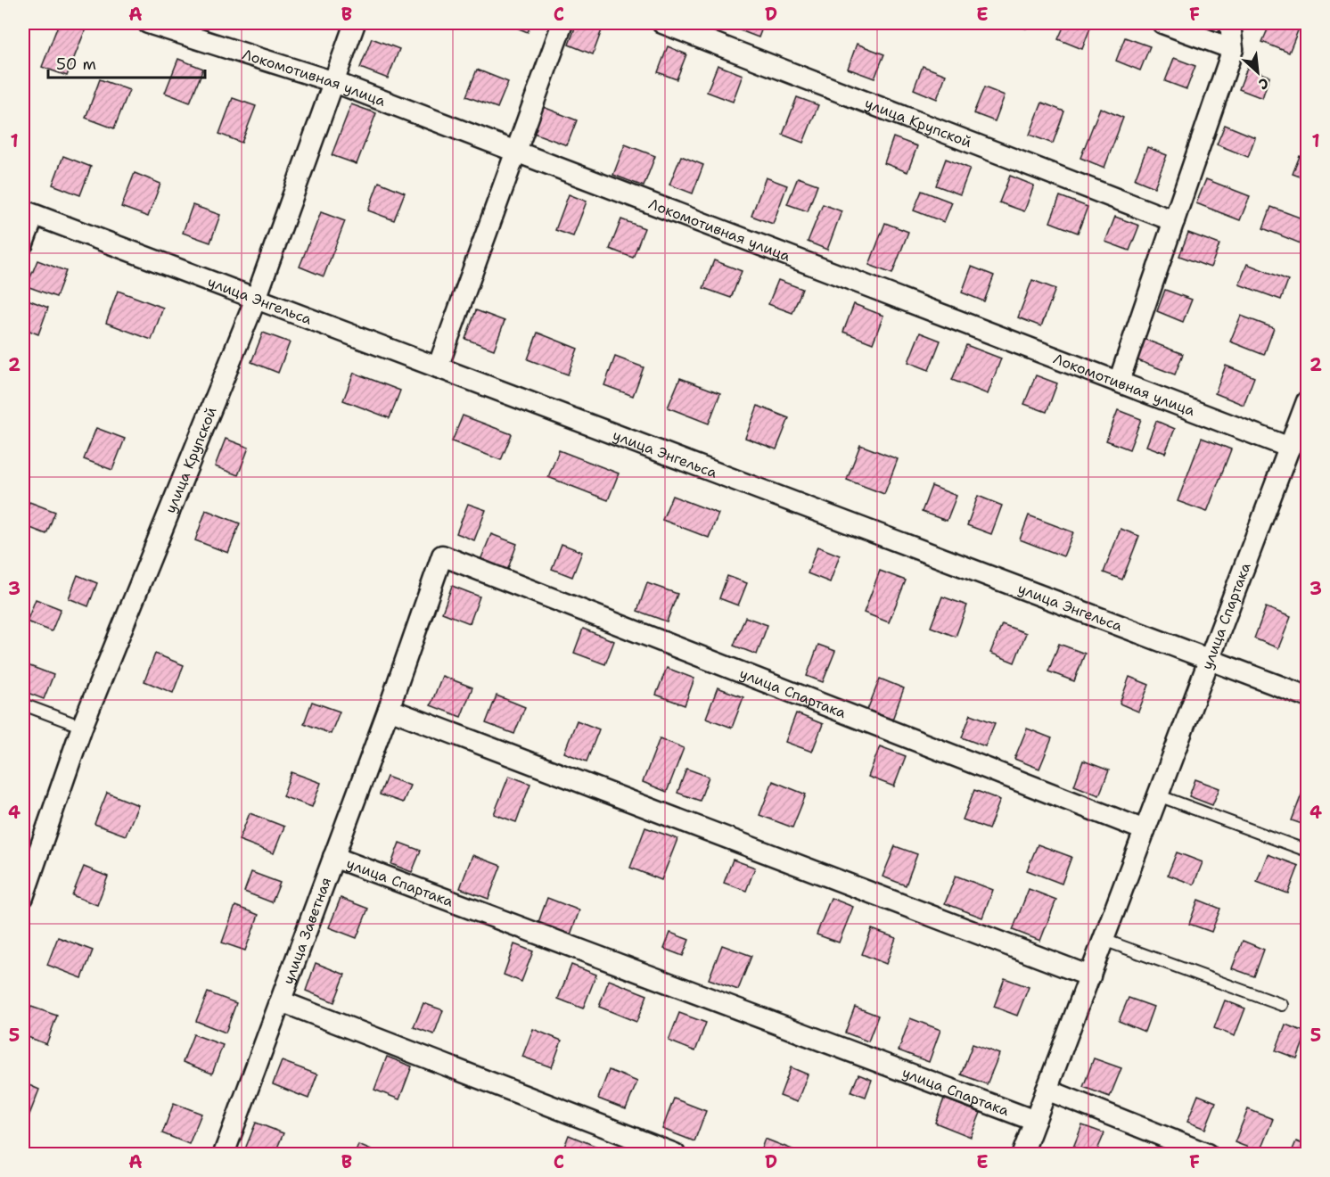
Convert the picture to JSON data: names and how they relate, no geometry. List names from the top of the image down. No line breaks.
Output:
{"streets":{"street":["Локомотивная улица","улица Крупской","улица Энгельса","улица Спартака","улица Заветная"]},"crossings":[["Локомотивная улица","улица Крупской"],["Локомотивная улица","улица Спартака"],["улица Крупской","улица Энгельса"],["улица Энгельса","улица Спартака"],["улица Спартака","улица Заветная"]],"scale_bar":"50 m","north":"bottom right","grid":{"columns":["A","B","C","D","E","F"],"rows":["1","2","3","4","5"]}}
